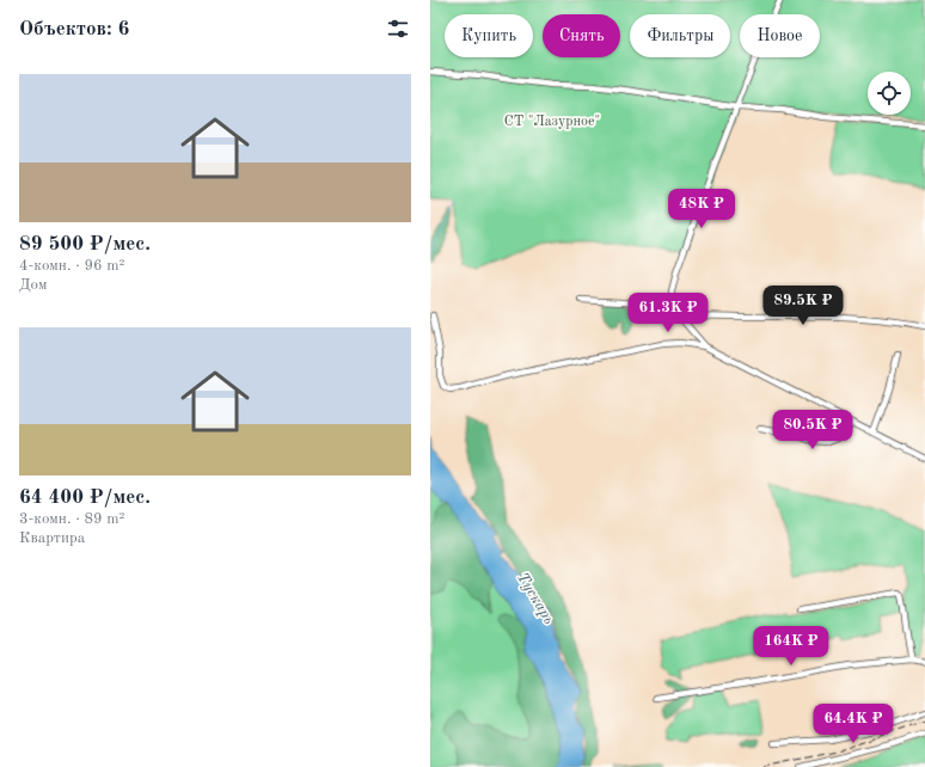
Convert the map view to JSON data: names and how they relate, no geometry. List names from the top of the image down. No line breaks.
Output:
{"water":["Тускарь"],"parks":["СТ \"Лазурное\""],"page":{"heading":"Объектов: 6","chip":["Купить","Снять","Фильтры","Новое"],"list":[{"name":"89 500 ₽/мес.","note":"4-комн. · 96 m² · Дом"},{"name":"64 400 ₽/мес.","note":"3-комн. · 89 m² · Квартира"}],"price":["48K ₽","89.5K ₽","61.3K ₽","80.5K ₽","164K ₽","64.4K ₽"]}}
